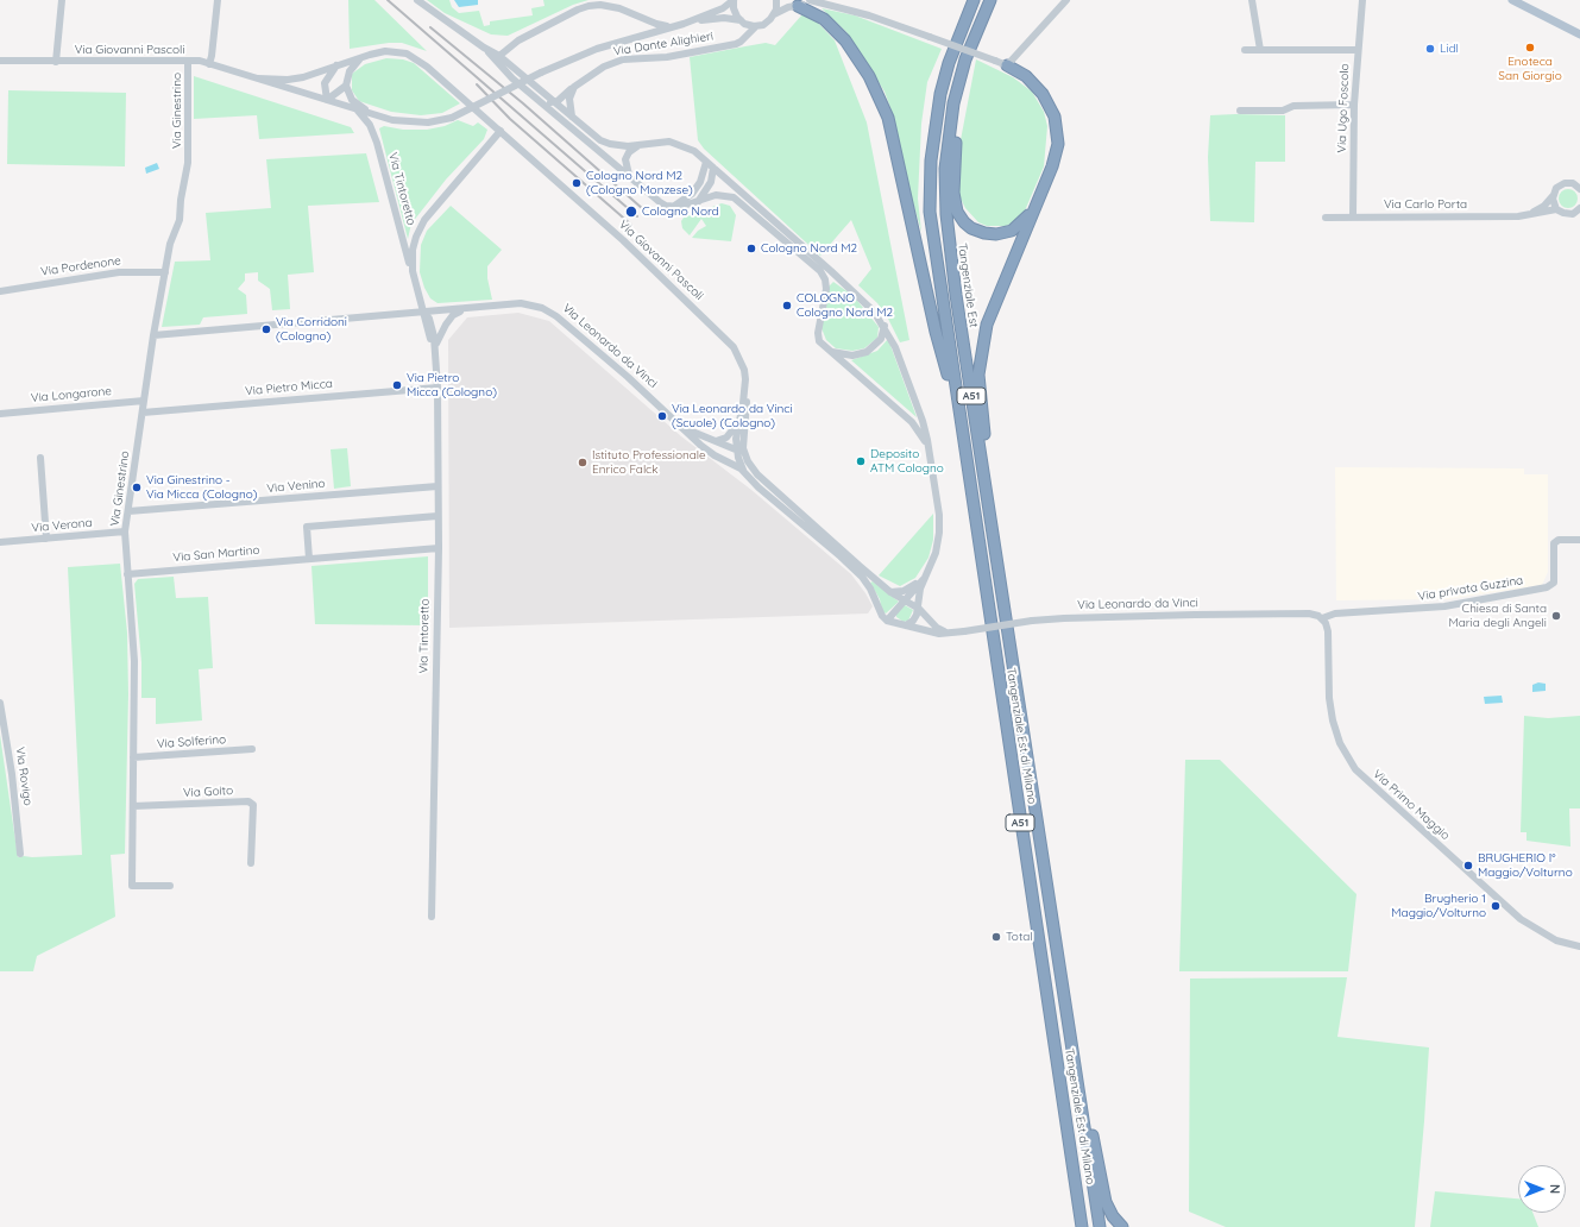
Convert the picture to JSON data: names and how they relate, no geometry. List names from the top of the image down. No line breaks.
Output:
{"streets":{"highway":["Tangenziale Est","A51","Tangenziale Est di Milano"],"street":["Via Dante Alighieri","Via Giovanni Pascoli","Via Ugo Foscolo","Via Ginestrino","Via Tintoretto","Via Carlo Porta","Via Pordenone","Via Leonardo da Vinci","Via Pietro Micca","Via Longarone","Via Venino","Via Verona","Via San Martino","Via privata Guzzina","Via Solferino","Via Rovigo","Via Goito","Via Primo Maggio"]},"crossings":[["Via Dante Alighieri","Via Giovanni Pascoli"],["Via Giovanni Pascoli","Via Ginestrino"],["Via Giovanni Pascoli","Via Tintoretto"],["Via Giovanni Pascoli","Via Leonardo da Vinci"],["Via Ugo Foscolo","Via Carlo Porta"],["Via Ginestrino","Via Pordenone"],["Via Ginestrino","Via Leonardo da Vinci"],["Via Ginestrino","Via Pietro Micca"],["Via Ginestrino","Via Longarone"],["Via Ginestrino","Via Venino"],["Via Ginestrino","Via Verona"],["Via Ginestrino","Via San Martino"],["Via Ginestrino","Via Solferino"],["Via Ginestrino","Via Goito"],["Via Tintoretto","Via Leonardo da Vinci"],["Via Tintoretto","Via Pietro Micca"],["Via Tintoretto","Via Venino"],["Via Tintoretto","Via San Martino"],["Tangenziale Est","Tangenziale Est di Milano"],["Via Leonardo da Vinci","Via privata Guzzina"],["Via Leonardo da Vinci","Via Primo Maggio"],["A51","Tangenziale Est di Milano"],["Via privata Guzzina","Via Primo Maggio"]],"places":["Enoteca San Giorgio","Lidl","Cologno Nord M2 (Cologno Monzese)","Cologno Nord","Cologno Nord M2","COLOGNO Cologno Nord M2","Via Corridoni (Cologno)","Via Pietro Micca (Cologno)","Via Leonardo da Vinci (Scuole) (Cologno)","Deposito ATM Cologno","Istituto Professionale Enrico Falck","Via Ginestrino - Via Micca (Cologno)","Chiesa di Santa Maria degli Angeli","BRUGHERIO I° Maggio/Volturno","Brugherio 1 Maggio/Volturno","Total"],"north":"right"}
